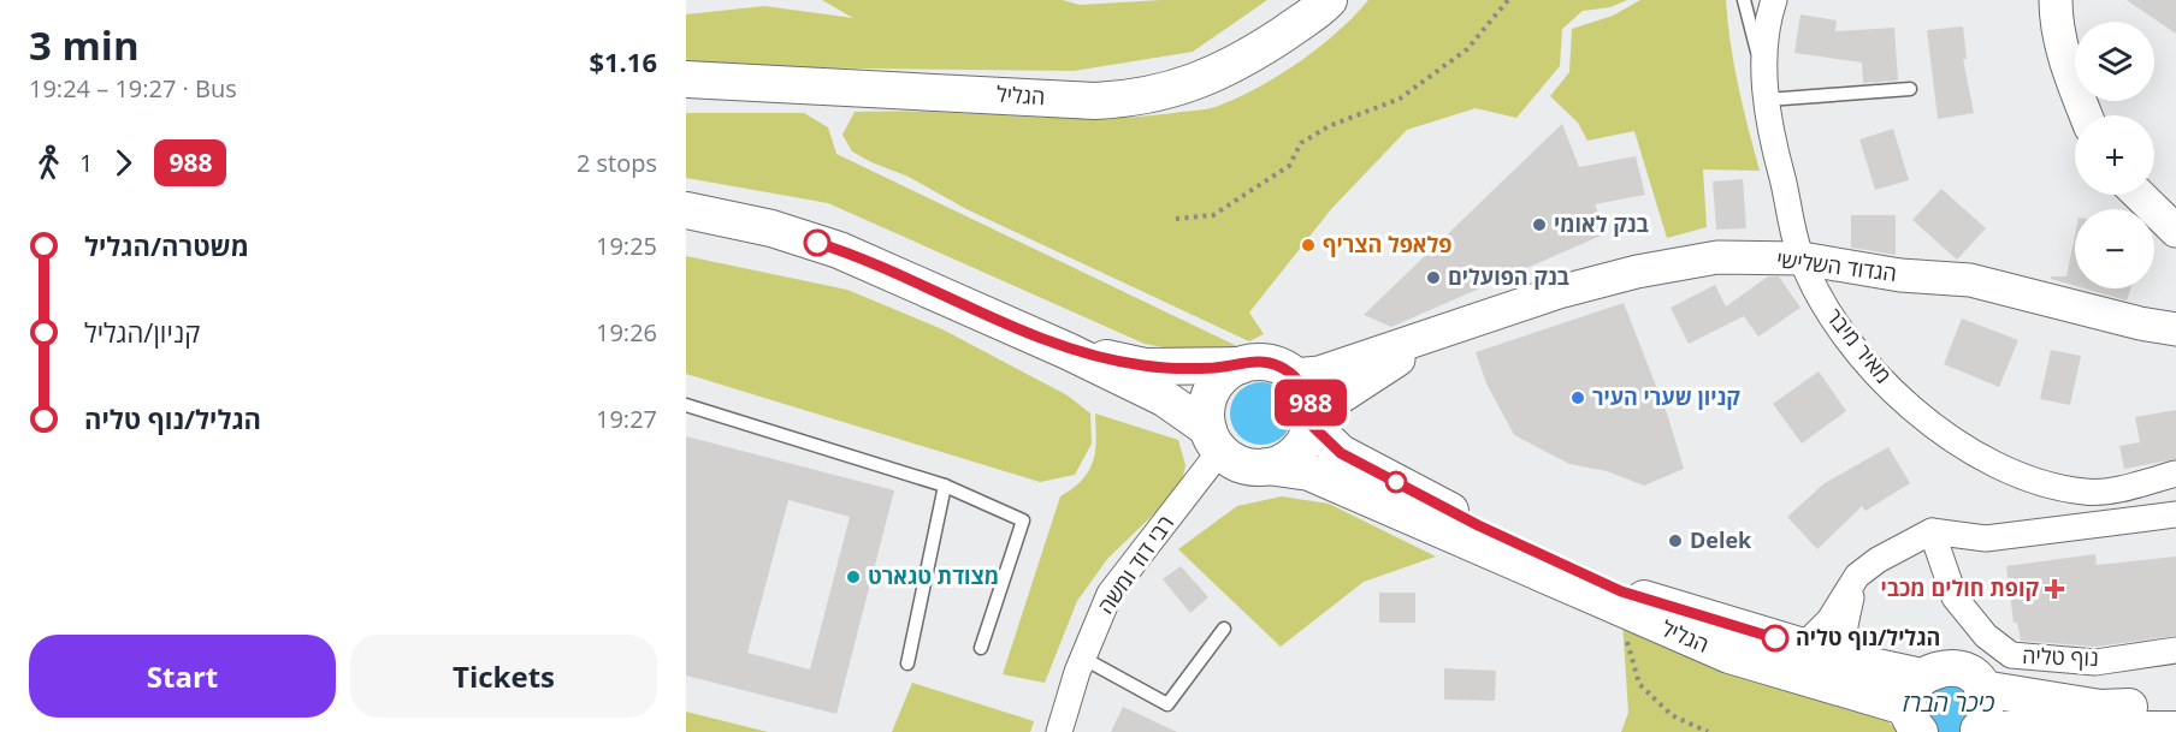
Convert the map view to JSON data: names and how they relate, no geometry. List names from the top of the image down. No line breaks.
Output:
{"streets":{"main road":["הגליל"],"street":["הגדוד השלישי","מאיר מיבר","רבי דוד ומשה","נוף טליה"]},"crossings":[["הגליל","הגדוד השלישי"],["הגליל","רבי דוד ומשה"],["הגדוד השלישי","מאיר מיבר"],["הגדוד השלישי","רבי דוד ומשה"]],"water":["כיכר הברז"],"places":{"other":["בנק לאומי","פלאפל הצריף","בנק הפועלים","קניון שערי העיר","Delek","מצודת טגארט","הגליל/נוף טליה"],"health":["קופת חולים מכבי"]},"lines":["bus line 988"],"page":{"heading":["3 min","19:24 – 19:27 · Bus","$1.16"],"on_map":"988","map_buttons":["+","−"],"legs":["1","988","2 stops"],"list":[{"name":"משטרה/הגליל","value":"19:25"},{"name":"קניון/הגליל","value":"19:26"},{"name":"הגליל/נוף טליה","value":"19:27"}],"buttons":["Start","Tickets"]}}
